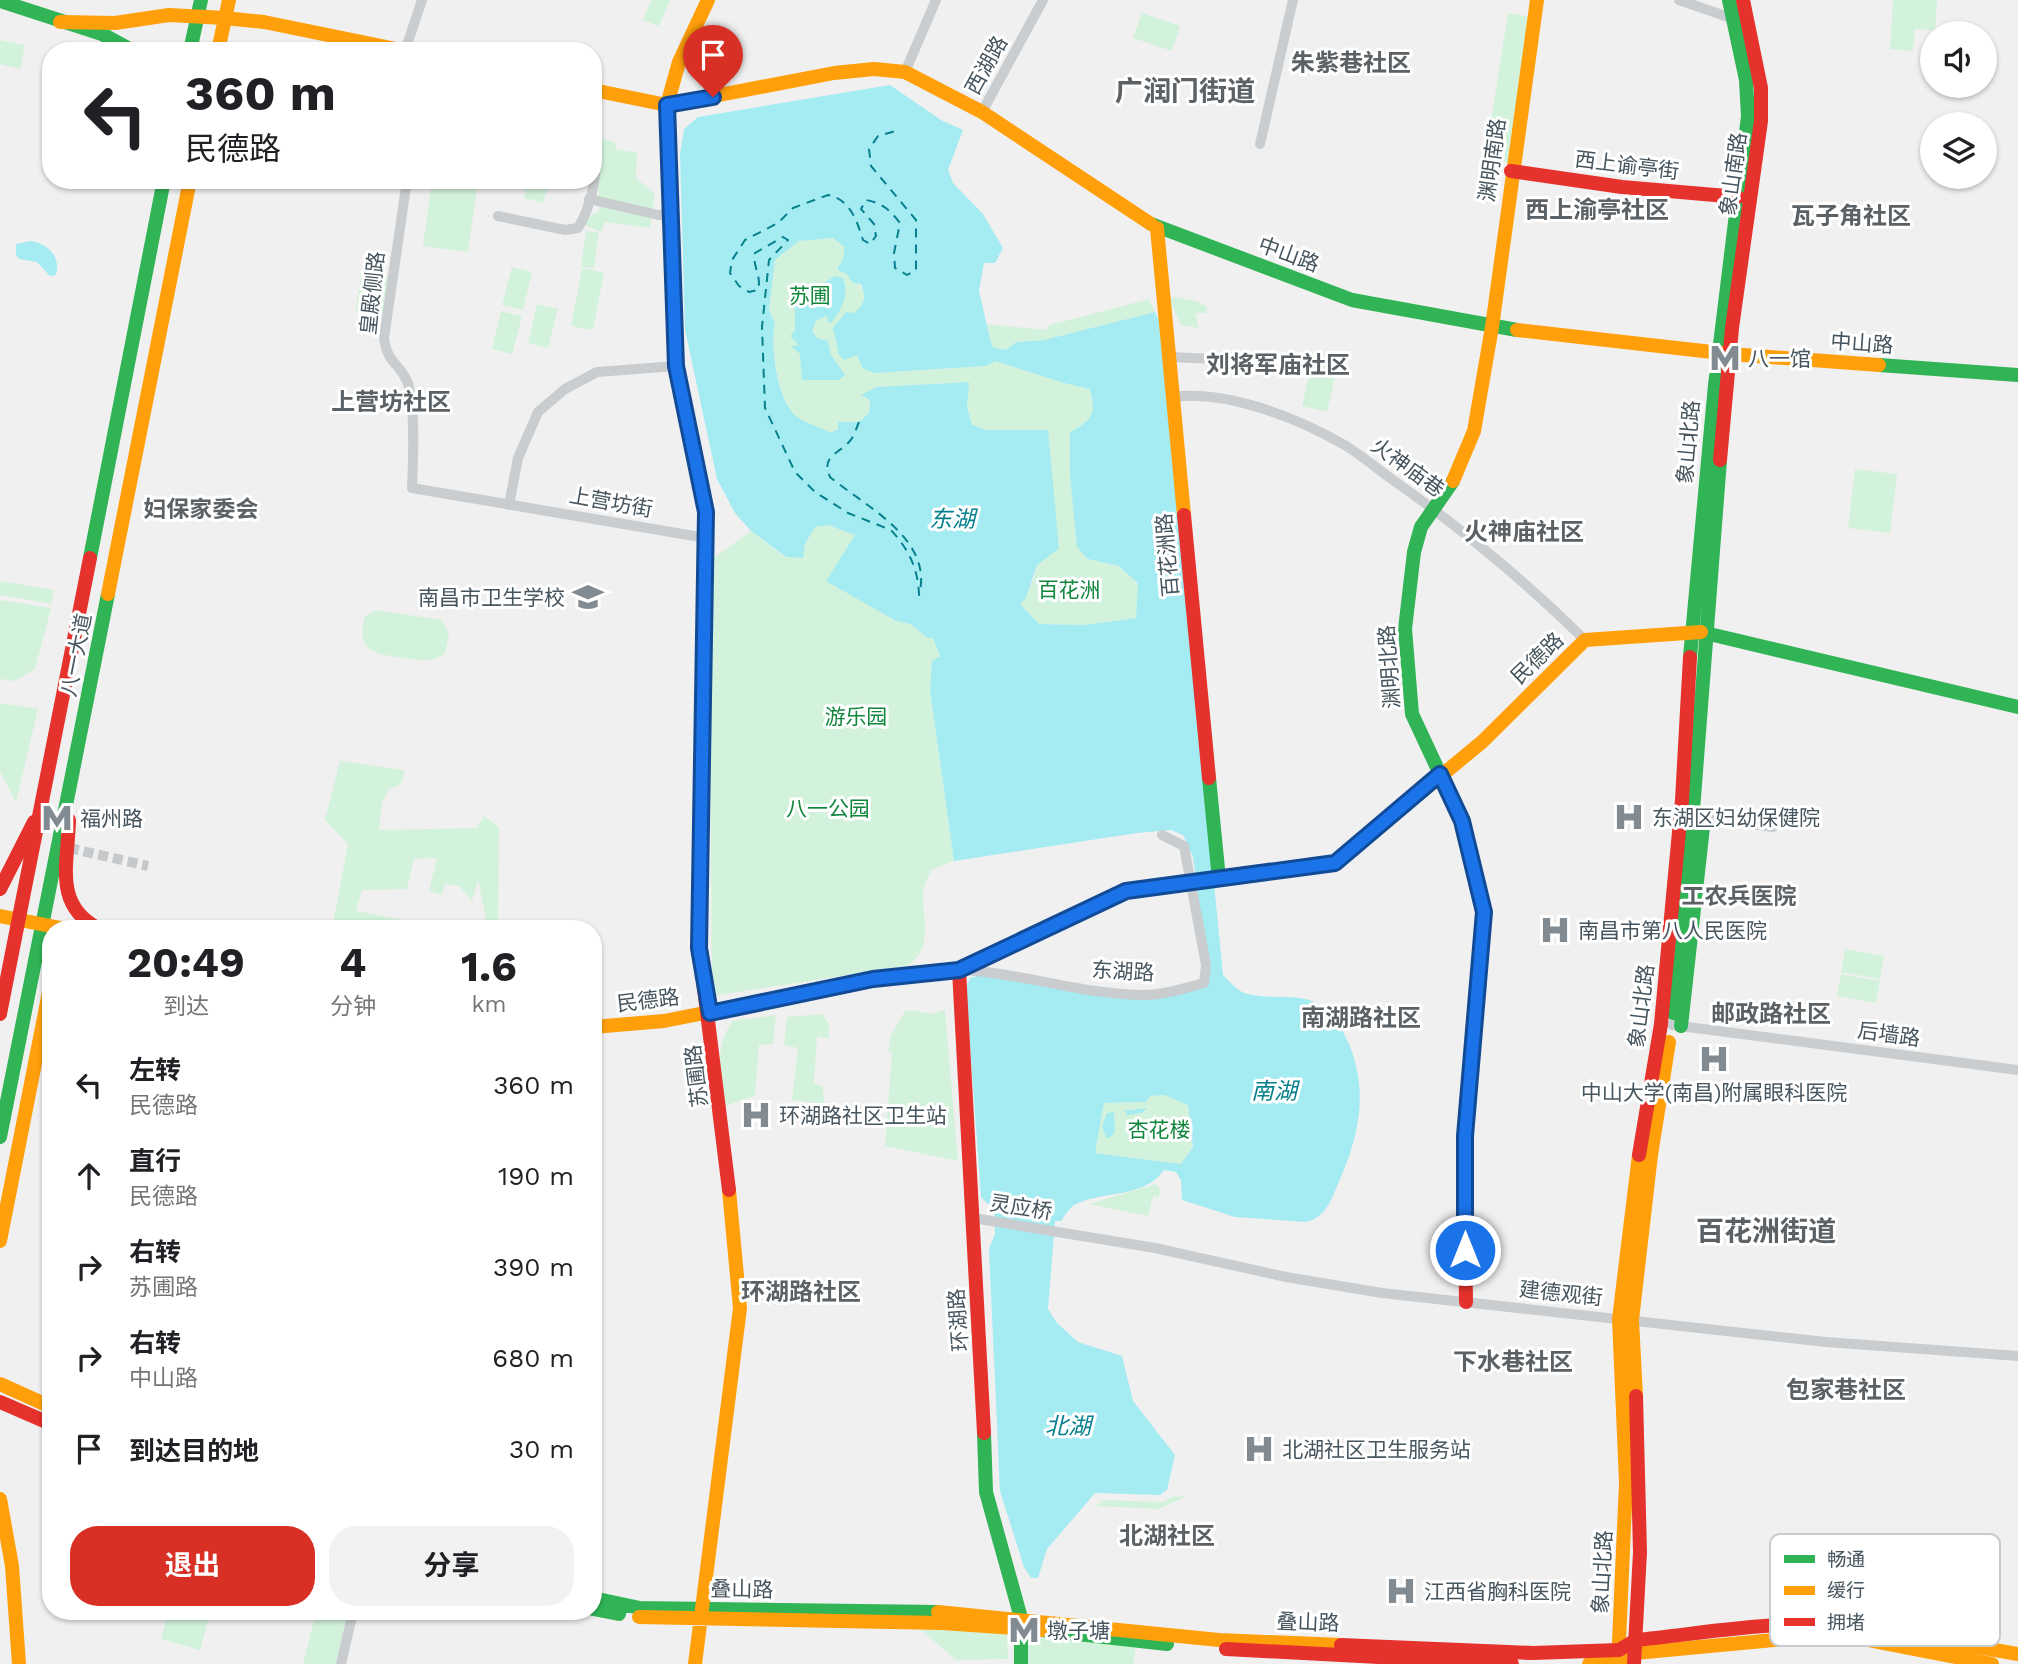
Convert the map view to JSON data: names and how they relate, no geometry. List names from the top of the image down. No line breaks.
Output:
{"streets":{"main road":["渊明南路","西上谕亭街","象山南路","中山路","象山北路","百花洲路","八一大道","民德路","渊明北路","苏圃路","环湖路","叠山路"],"street":["西湖路","皇殿侧路","火神庙巷","上营坊街","东湖路","后墙路","灵应桥","建德观街"]},"crossings":[["西湖路","中山路"],["渊明南路","西上谕亭街"],["渊明南路","中山路"],["渊明南路","渊明北路"],["西上谕亭街","象山南路"],["象山南路","中山路"],["象山南路","象山北路"],["中山路","象山北路"],["中山路","百花洲路"],["中山路","渊明北路"],["中山路","苏圃路"],["皇殿侧路","上营坊街"],["象山北路","民德路"],["象山北路","后墙路"],["象山北路","建德观街"],["象山北路","叠山路"],["火神庙巷","百花洲路"],["火神庙巷","民德路"],["火神庙巷","渊明北路"],["上营坊街","苏圃路"],["百花洲路","民德路"],["民德路","渊明北路"],["民德路","东湖路"],["民德路","苏圃路"],["民德路","环湖路"],["渊明北路","建德观街"],["东湖路","环湖路"],["苏圃路","叠山路"],["灵应桥","建德观街"],["灵应桥","环湖路"],["环湖路","叠山路"]],"districts":["朱紫巷社区","广润门街道","西上渝亭社区","瓦子角社区","刘将军庙社区","上营坊社区","妇保家委会","火神庙社区","工农兵医院","邮政路社区","南湖路社区","百花洲街道","环湖路社区","下水巷社区","包家巷社区","北湖社区"],"water":["东湖","南湖","北湖"],"parks":["苏圃","百花洲","游乐园","八一公园","杏花楼"],"places":{"metro station":["八一馆","福州路","墩子塘"],"school or university":["南昌市卫生学校"],"hospital":["东湖区妇幼保健院","南昌市第八人民医院","中山大学(南昌)附属眼科医院","环湖路社区卫生站","北湖社区卫生服务站","江西省胸科医院"]},"legend":["畅通","缓行","拥堵"],"page":{"turn":["360 m","民德路"],"eta":["20:49","到达","4","分钟","1.6","km"],"list":[{"name":"左转","note":"民德路","value":"360 m"},{"name":"直行","note":"民德路","value":"190 m"},{"name":"右转","note":"苏圃路","value":"390 m"},{"name":"右转","note":"中山路","value":"680 m"},{"name":"到达目的地","value":"30 m"}],"buttons":["退出","分享"]}}
